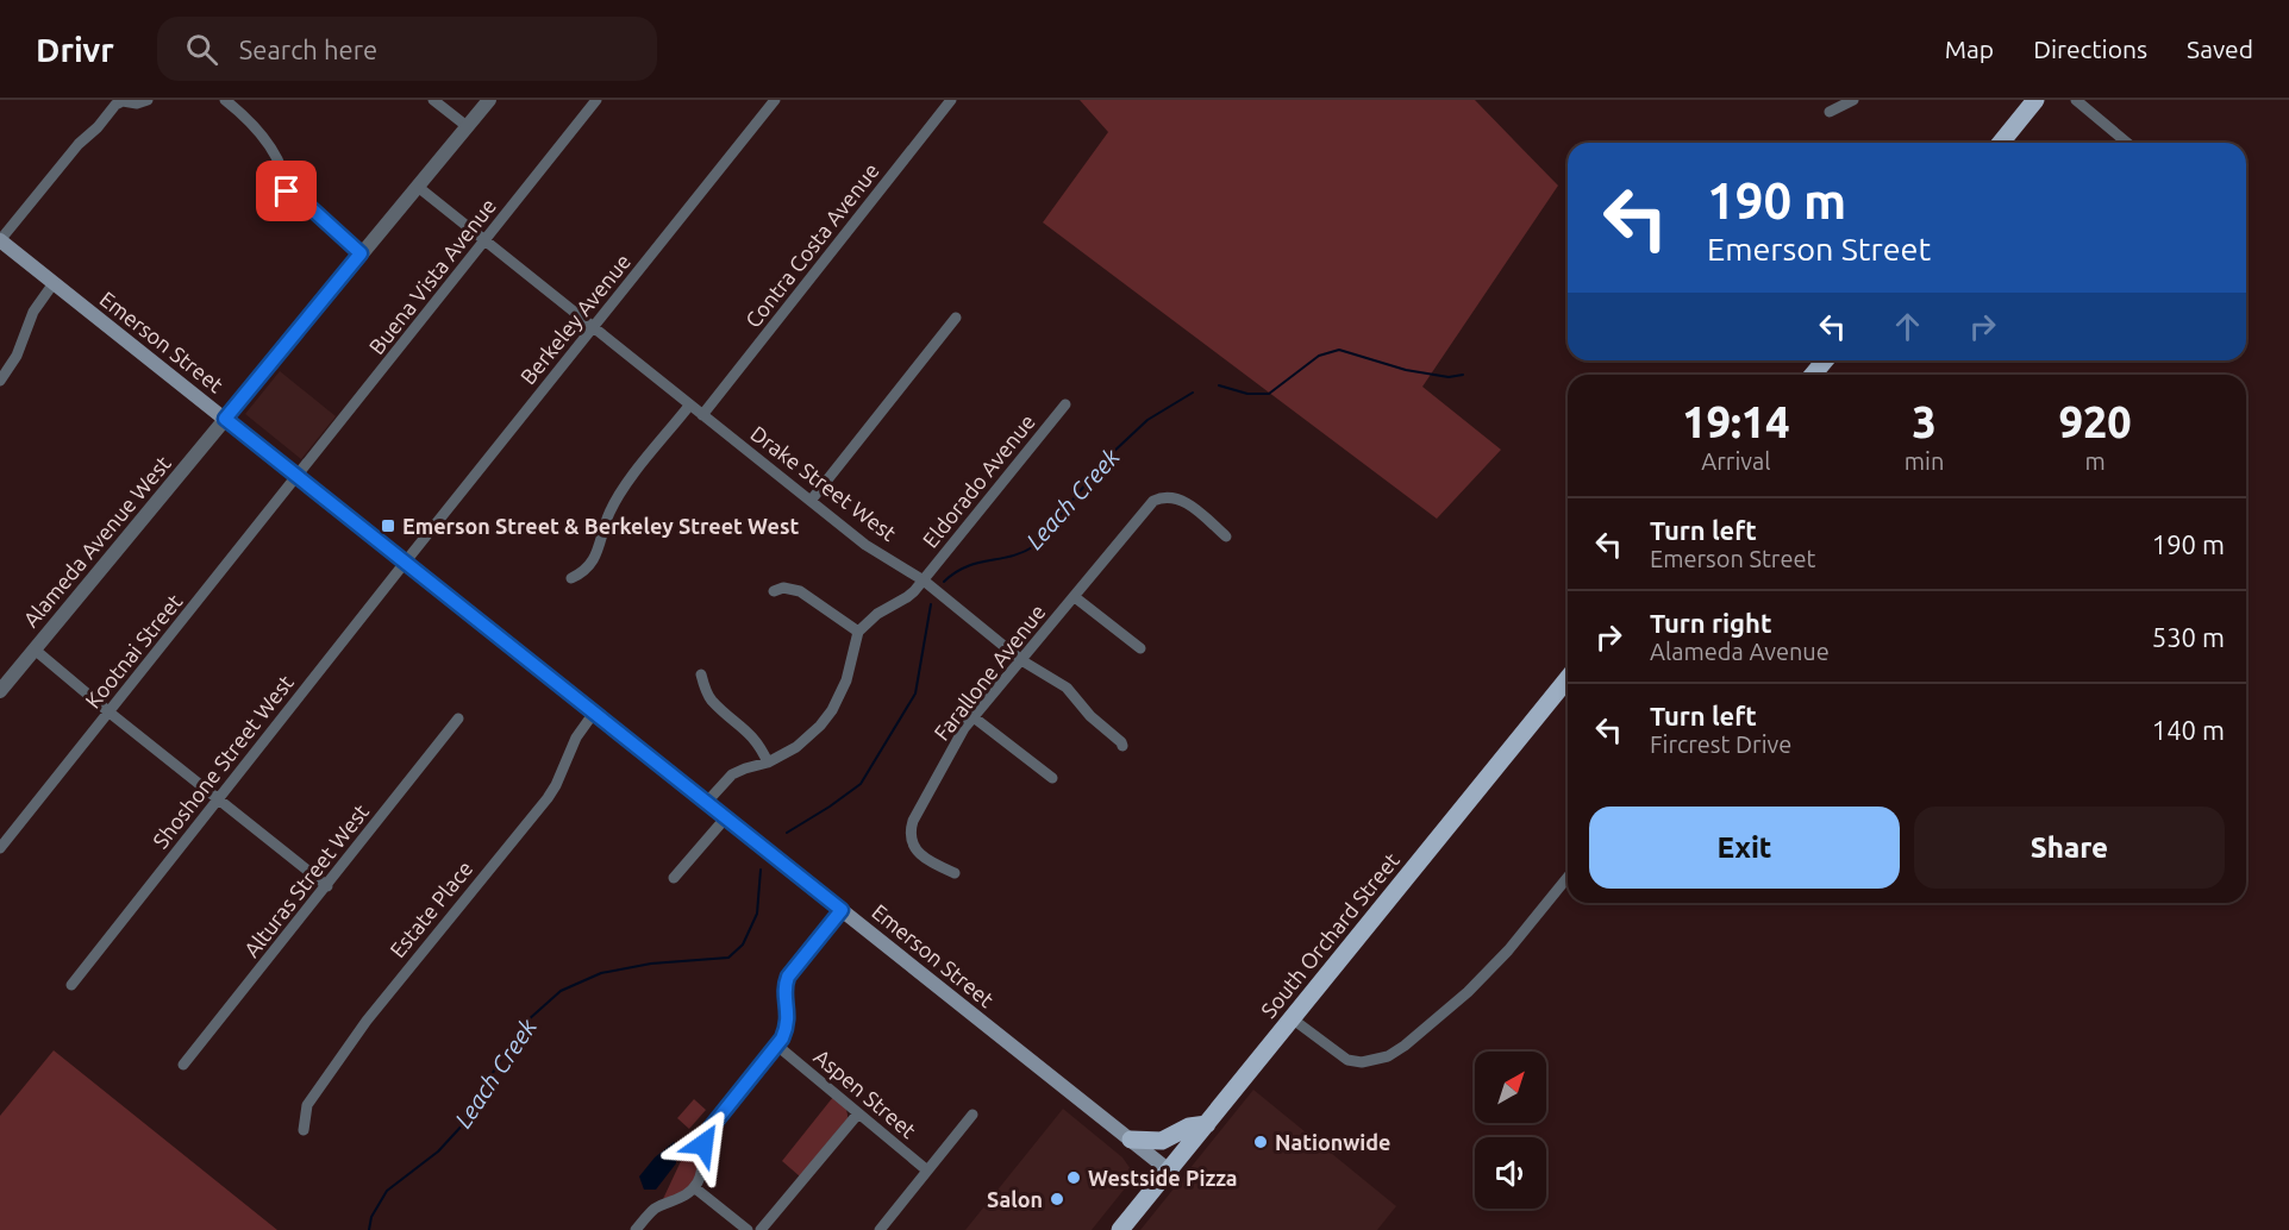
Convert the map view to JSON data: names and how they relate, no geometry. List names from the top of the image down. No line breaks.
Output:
{"streets":{"main road":["Emerson Street","South Orchard Street"],"street":["Contra Costa Avenue","Buena Vista Avenue","Berkeley Avenue","Eldorado Avenue","Drake Street West","Alameda Avenue West","Kootnai Street","Farallone Avenue","Shoshone Street West","Alturas Street West","Estate Place","Aspen Street"]},"crossings":[["Contra Costa Avenue","Drake Street West"],["Buena Vista Avenue","Emerson Street"],["Buena Vista Avenue","Kootnai Street"],["Berkeley Avenue","Emerson Street"],["Berkeley Avenue","Shoshone Street West"],["Emerson Street","Alameda Avenue West"],["Emerson Street","Kootnai Street"],["Emerson Street","Shoshone Street West"],["Emerson Street","Estate Place"],["Emerson Street","South Orchard Street"],["Eldorado Avenue","Drake Street West"],["Drake Street West","Farallone Avenue"]],"water":["Leach Creek"],"places":{"transit":["Emerson Street & Berkeley Street West"],"other":["Nationwide","Westside Pizza","Salon"]},"north":"top right","page":{"header":"Drivr","search":"Search here","nav":["Map","Directions","Saved"],"turn":["190 m","Emerson Street"],"eta":["19:14","Arrival","3","min","920","m"],"list":[{"name":"Turn left","note":"Emerson Street","value":"190 m"},{"name":"Turn right","note":"Alameda Avenue","value":"530 m"},{"name":"Turn left","note":"Fircrest Drive","value":"140 m"}],"buttons":["Exit","Share"]}}
